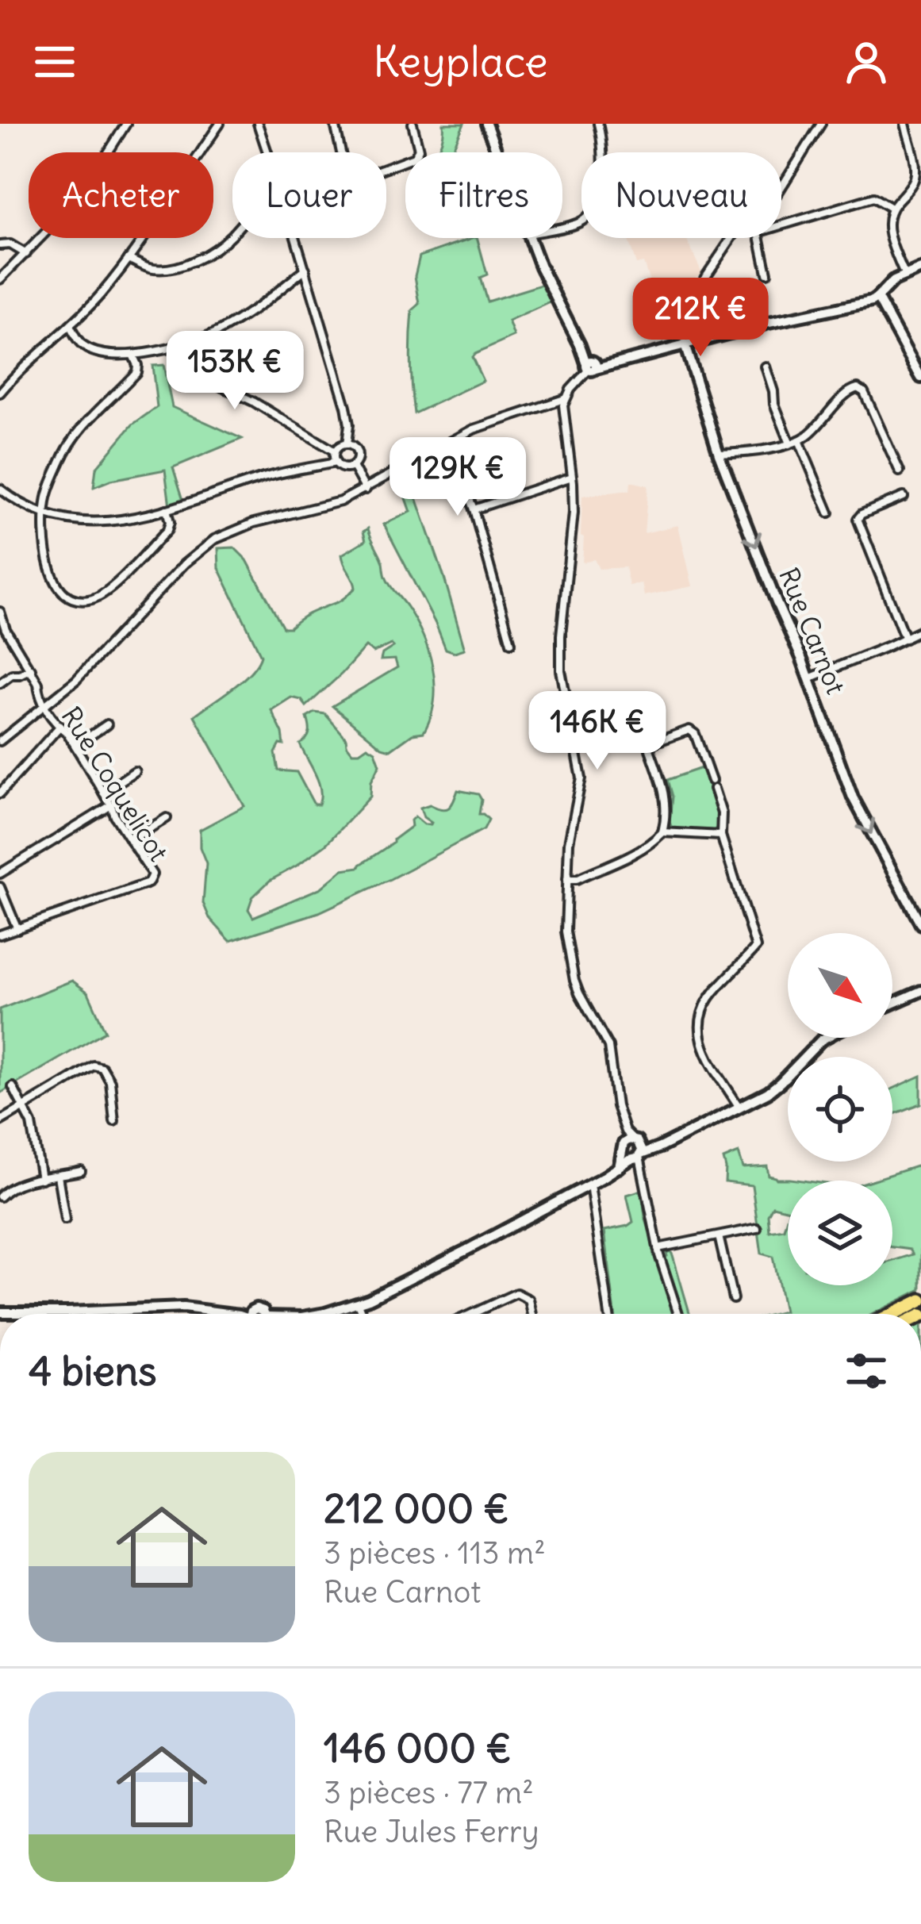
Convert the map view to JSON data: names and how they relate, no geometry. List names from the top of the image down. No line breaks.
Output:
{"streets":{"street":["Rue Carnot","Rue Coquelicot"]},"one_way":["Rue Carnot"],"north":"bottom right","page":{"header":"Keyplace","chip":["Acheter","Louer","Filtres","Nouveau"],"price":["212K €","153K €","129K €","146K €"],"heading":"4 biens","list":[{"name":"212 000 €","note":"3 pièces · 113 m² · Rue Carnot"},{"name":"146 000 €","note":"3 pièces · 77 m² · Rue Jules Ferry"}]}}
